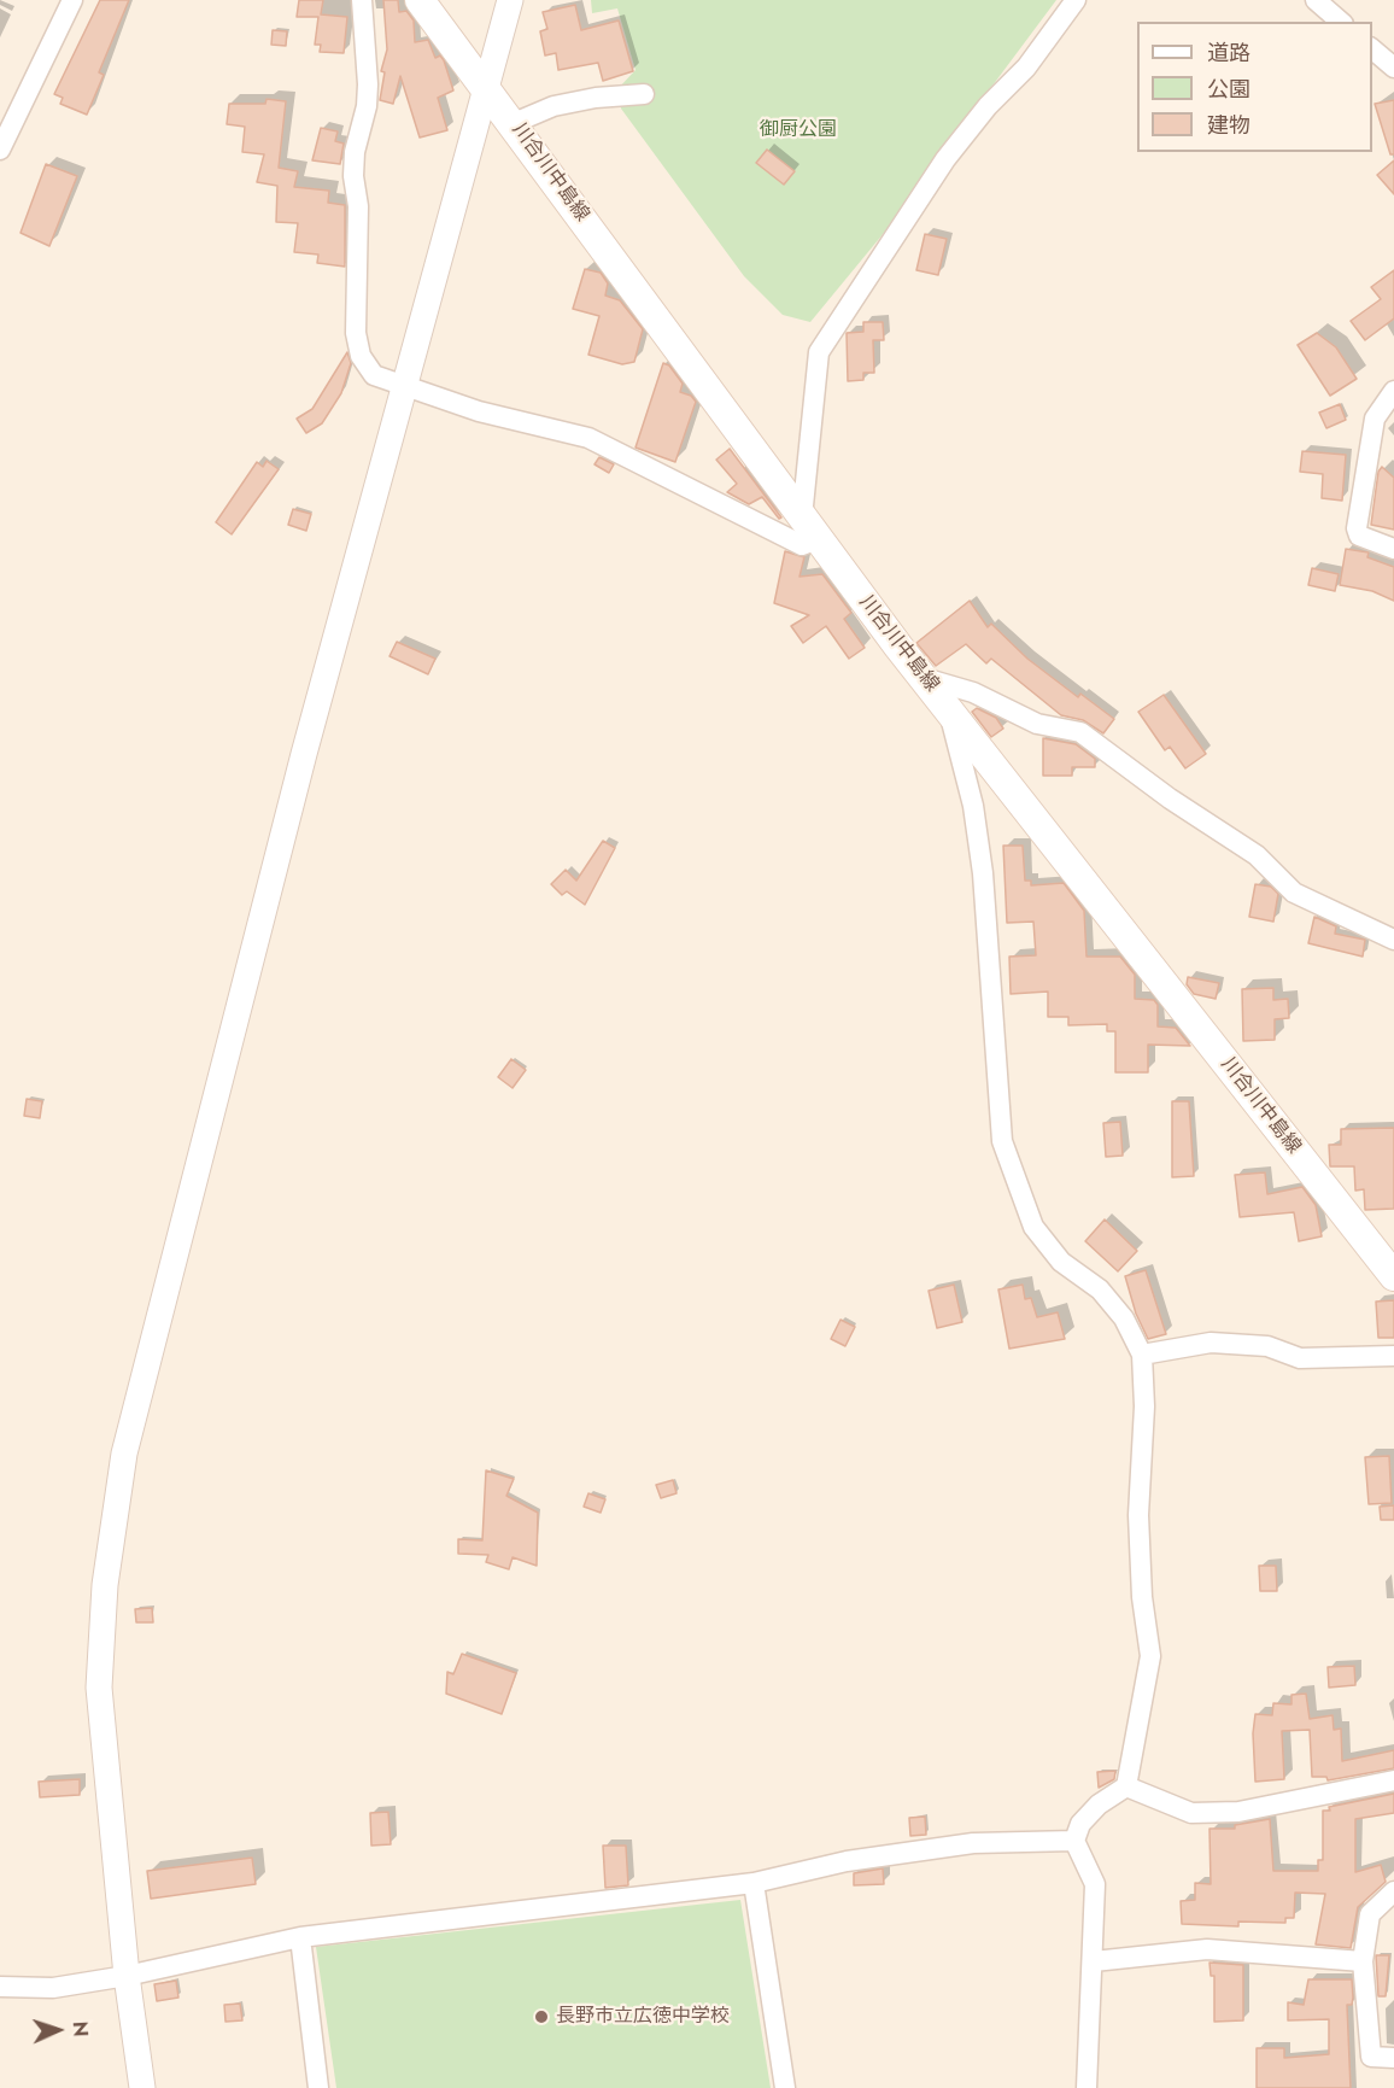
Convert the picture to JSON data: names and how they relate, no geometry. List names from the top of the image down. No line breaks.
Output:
{"streets":{"main road":["川合川中島線"]},"parks":["御厨公園"],"places":["長野市立広徳中学校"],"legend":["道路","公園","建物"],"north":"right"}
